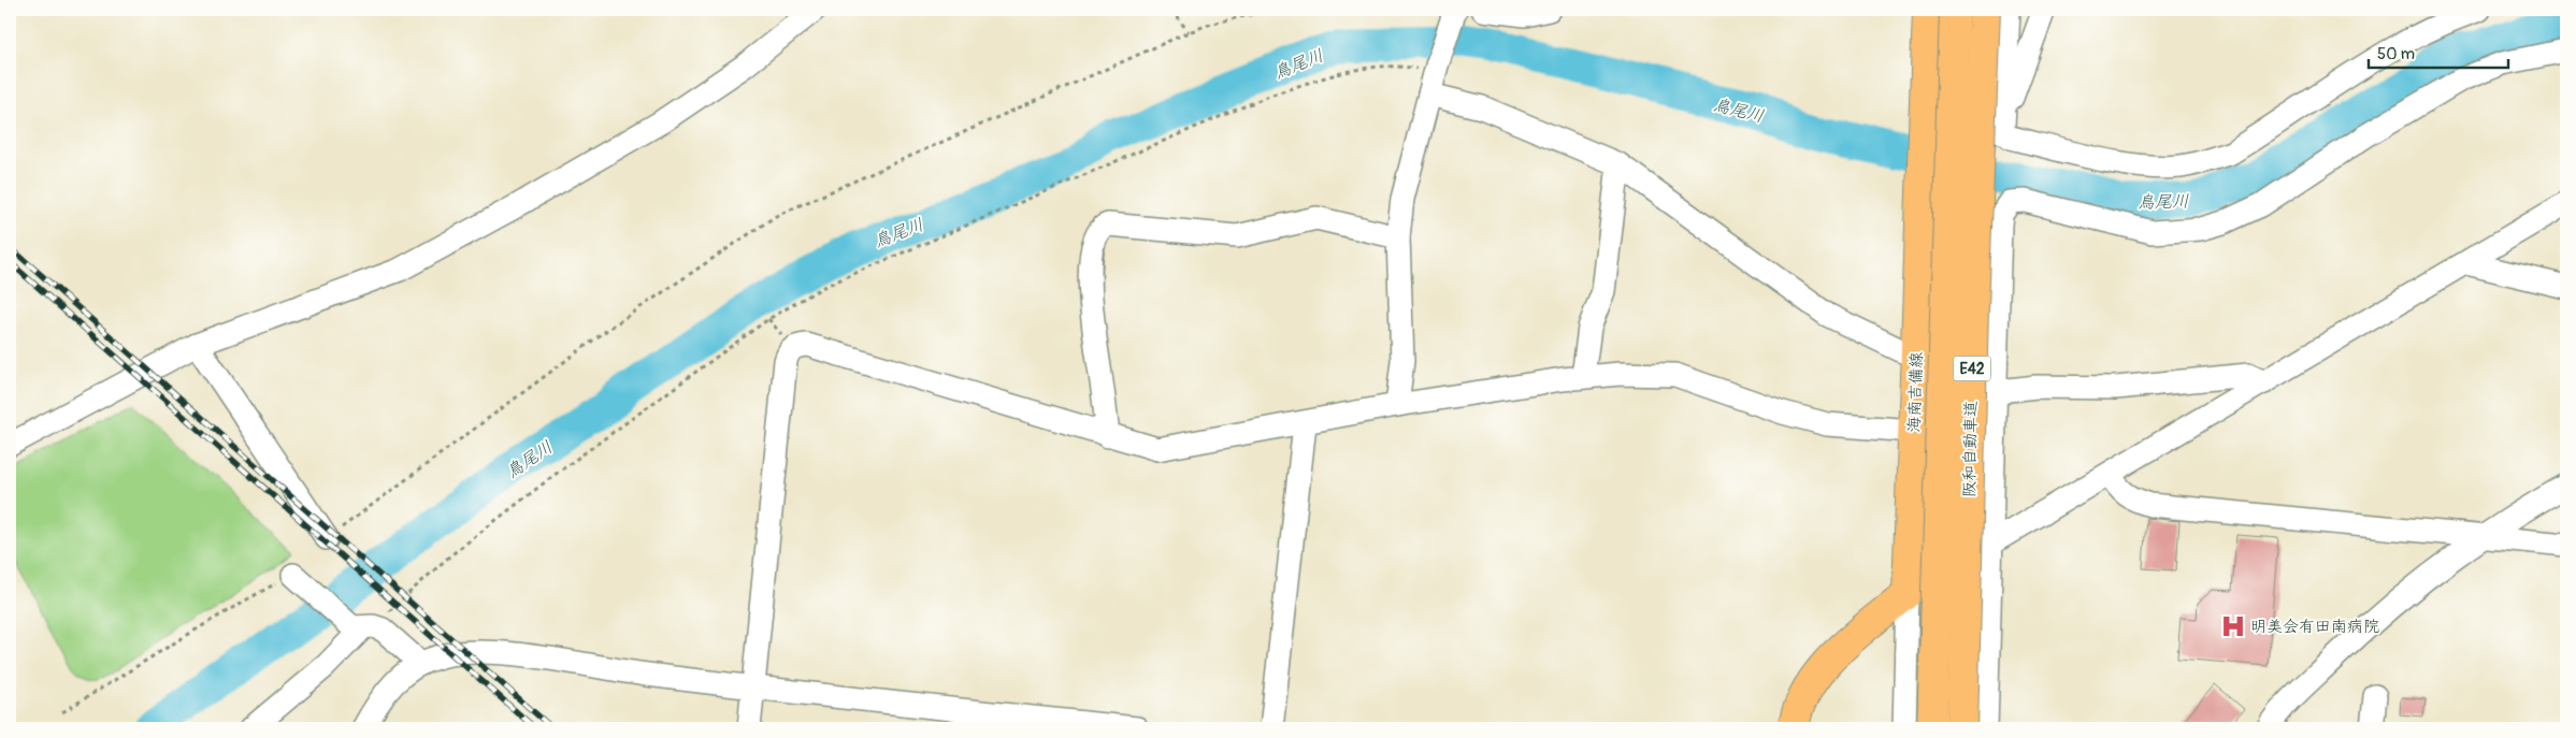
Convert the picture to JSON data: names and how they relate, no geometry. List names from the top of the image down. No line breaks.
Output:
{"streets":{"main road":["E42","海南吉備線","阪和自動車道"]},"water":["鳥尾川"],"places":{"hospital":["明美会有田南病院"]},"scale_bar":"50 m"}
